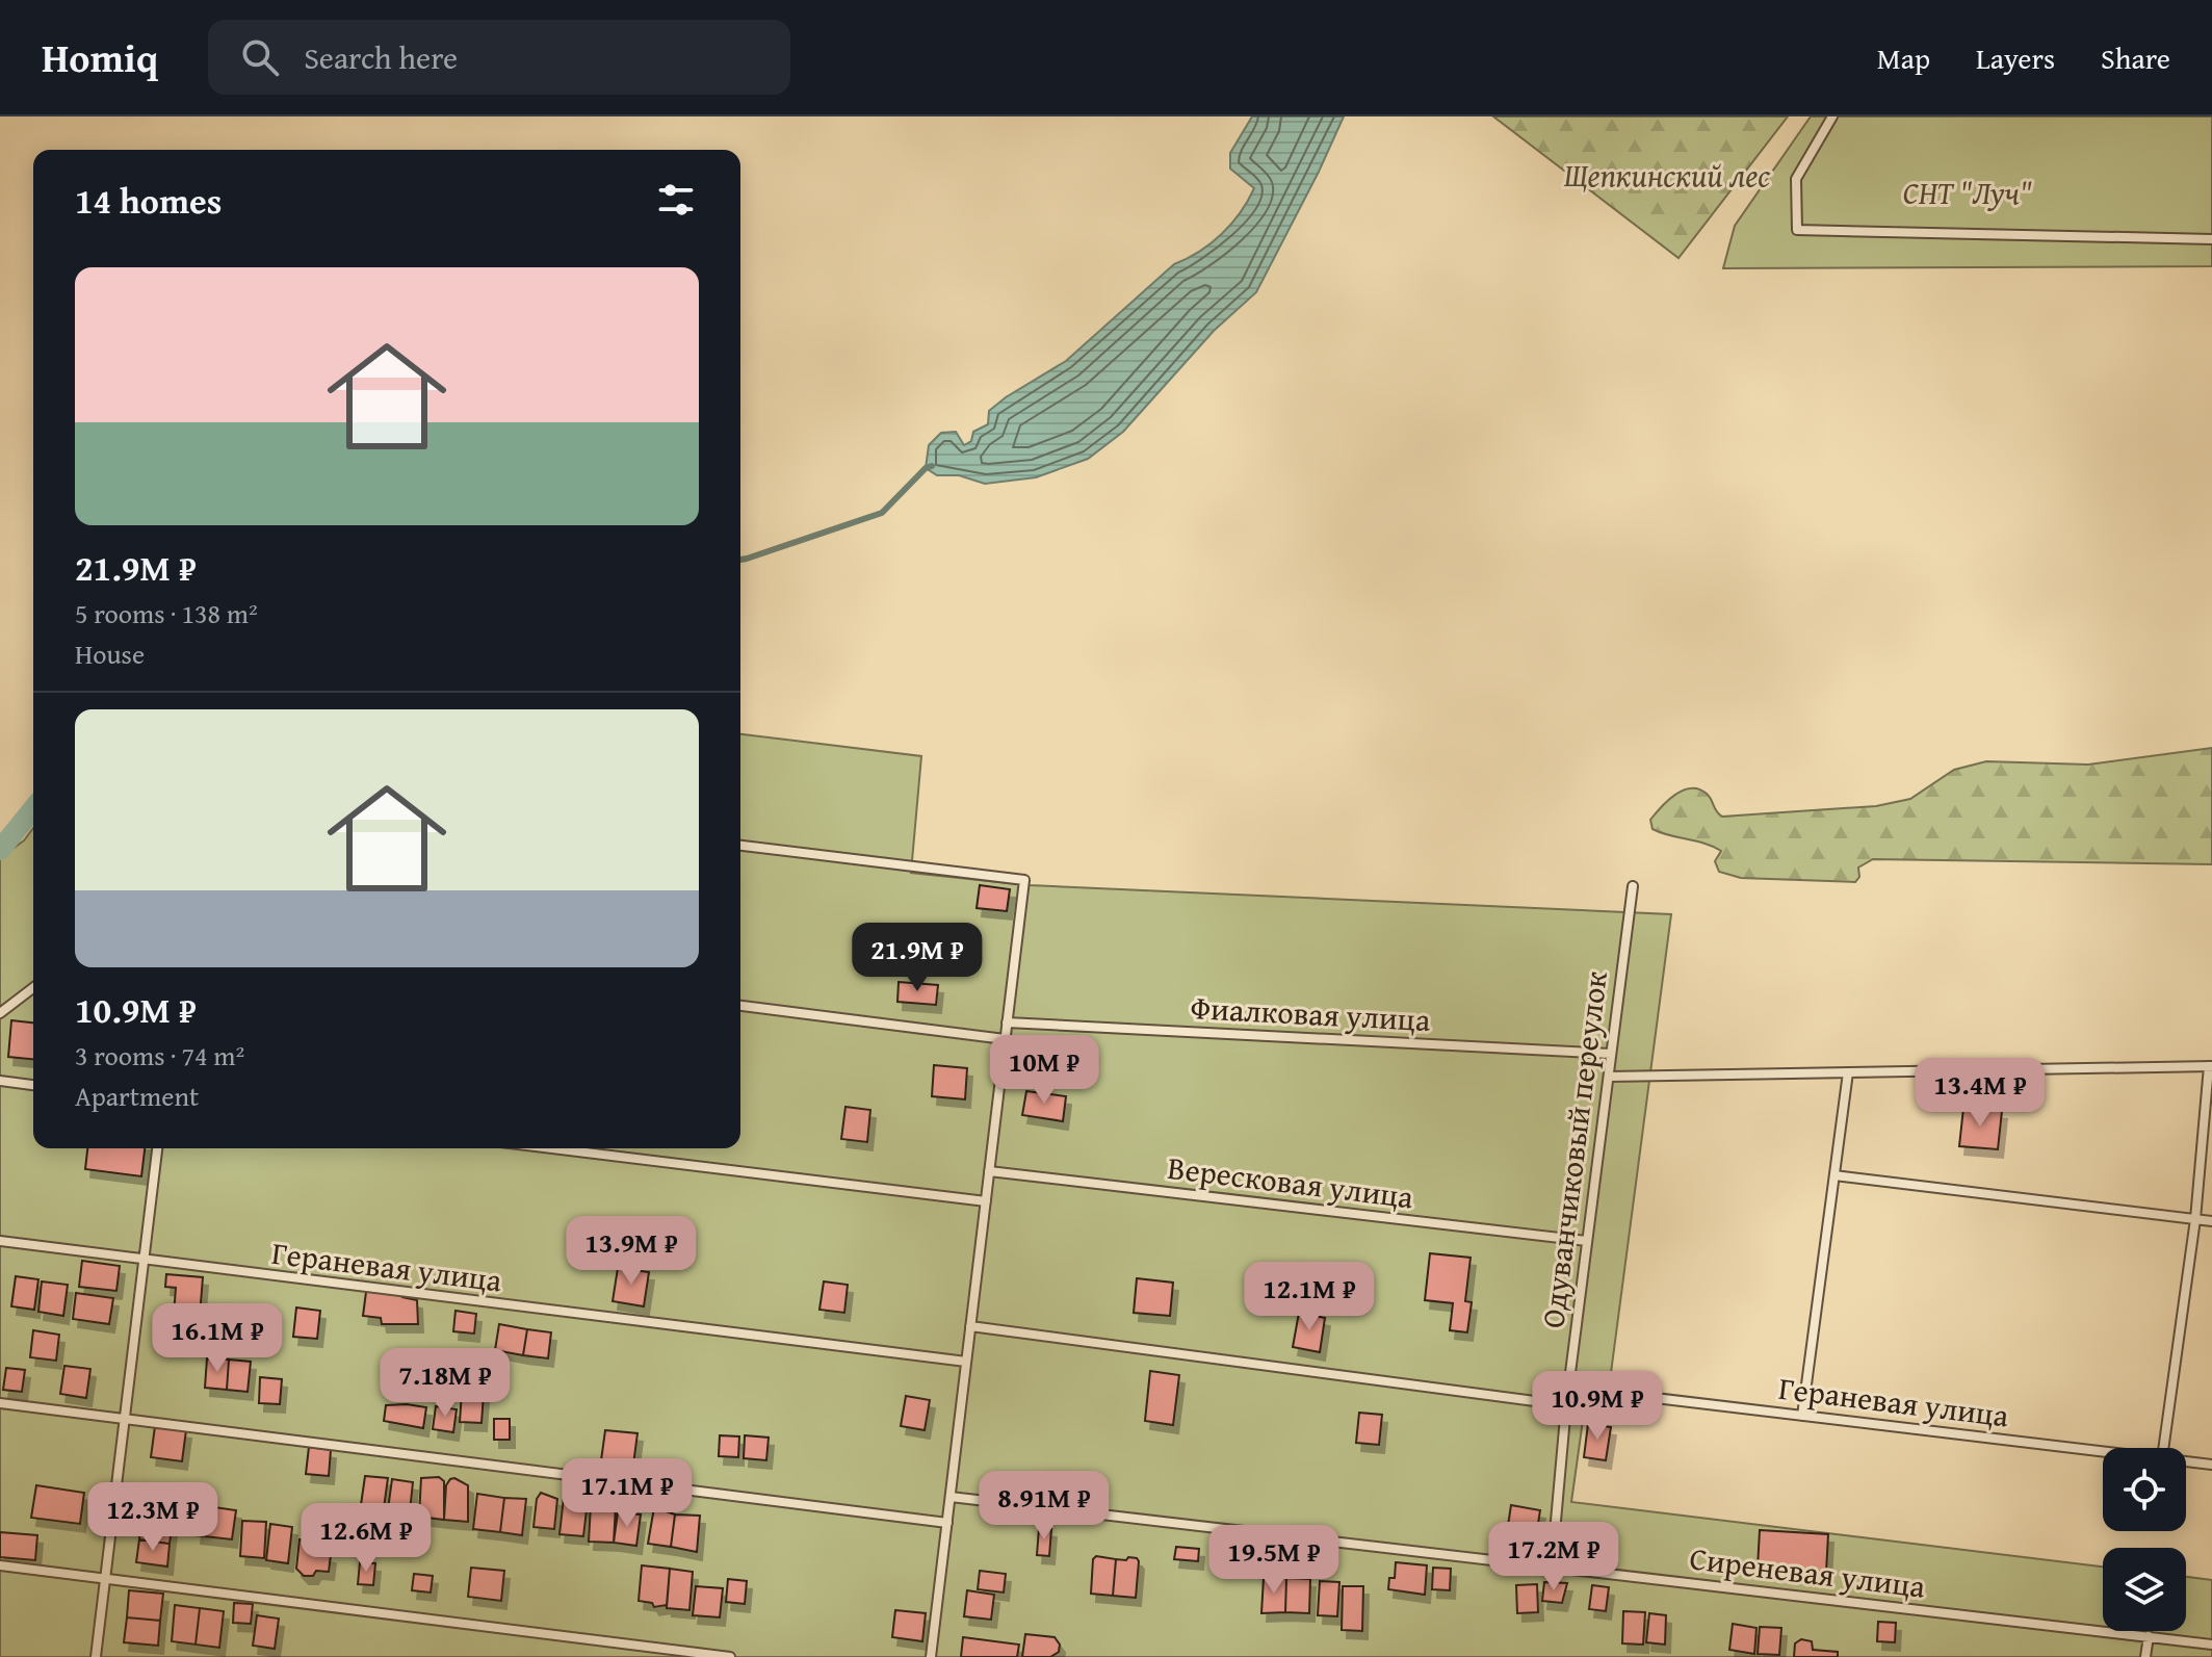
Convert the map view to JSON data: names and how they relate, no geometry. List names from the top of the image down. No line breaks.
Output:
{"streets":{"lane":["Фиалковая улица","Одуванчиковый переулок","Вересковая улица","Гераневая улица","Сиреневая улица"]},"crossings":[["Фиалковая улица","Одуванчиковый переулок"],["Одуванчиковый переулок","Вересковая улица"],["Одуванчиковый переулок","Гераневая улица"],["Одуванчиковый переулок","Сиреневая улица"]],"parks":["Щепкинский лес","СНТ \"Луч\""],"page":{"header":"Homiq","search":"Search here","nav":["Map","Layers","Share"],"heading":"14 homes","list":[{"name":"21.9M ₽","note":"5 rooms · 138 m² · House"},{"name":"10.9M ₽","note":"3 rooms · 74 m² · Apartment"}],"price":["21.9M ₽","10M ₽","13.4M ₽","13.9M ₽","12.1M ₽","16.1M ₽","7.18M ₽","10.9M ₽","17.1M ₽","8.91M ₽","12.3M ₽","12.6M ₽","17.2M ₽","19.5M ₽"]}}
